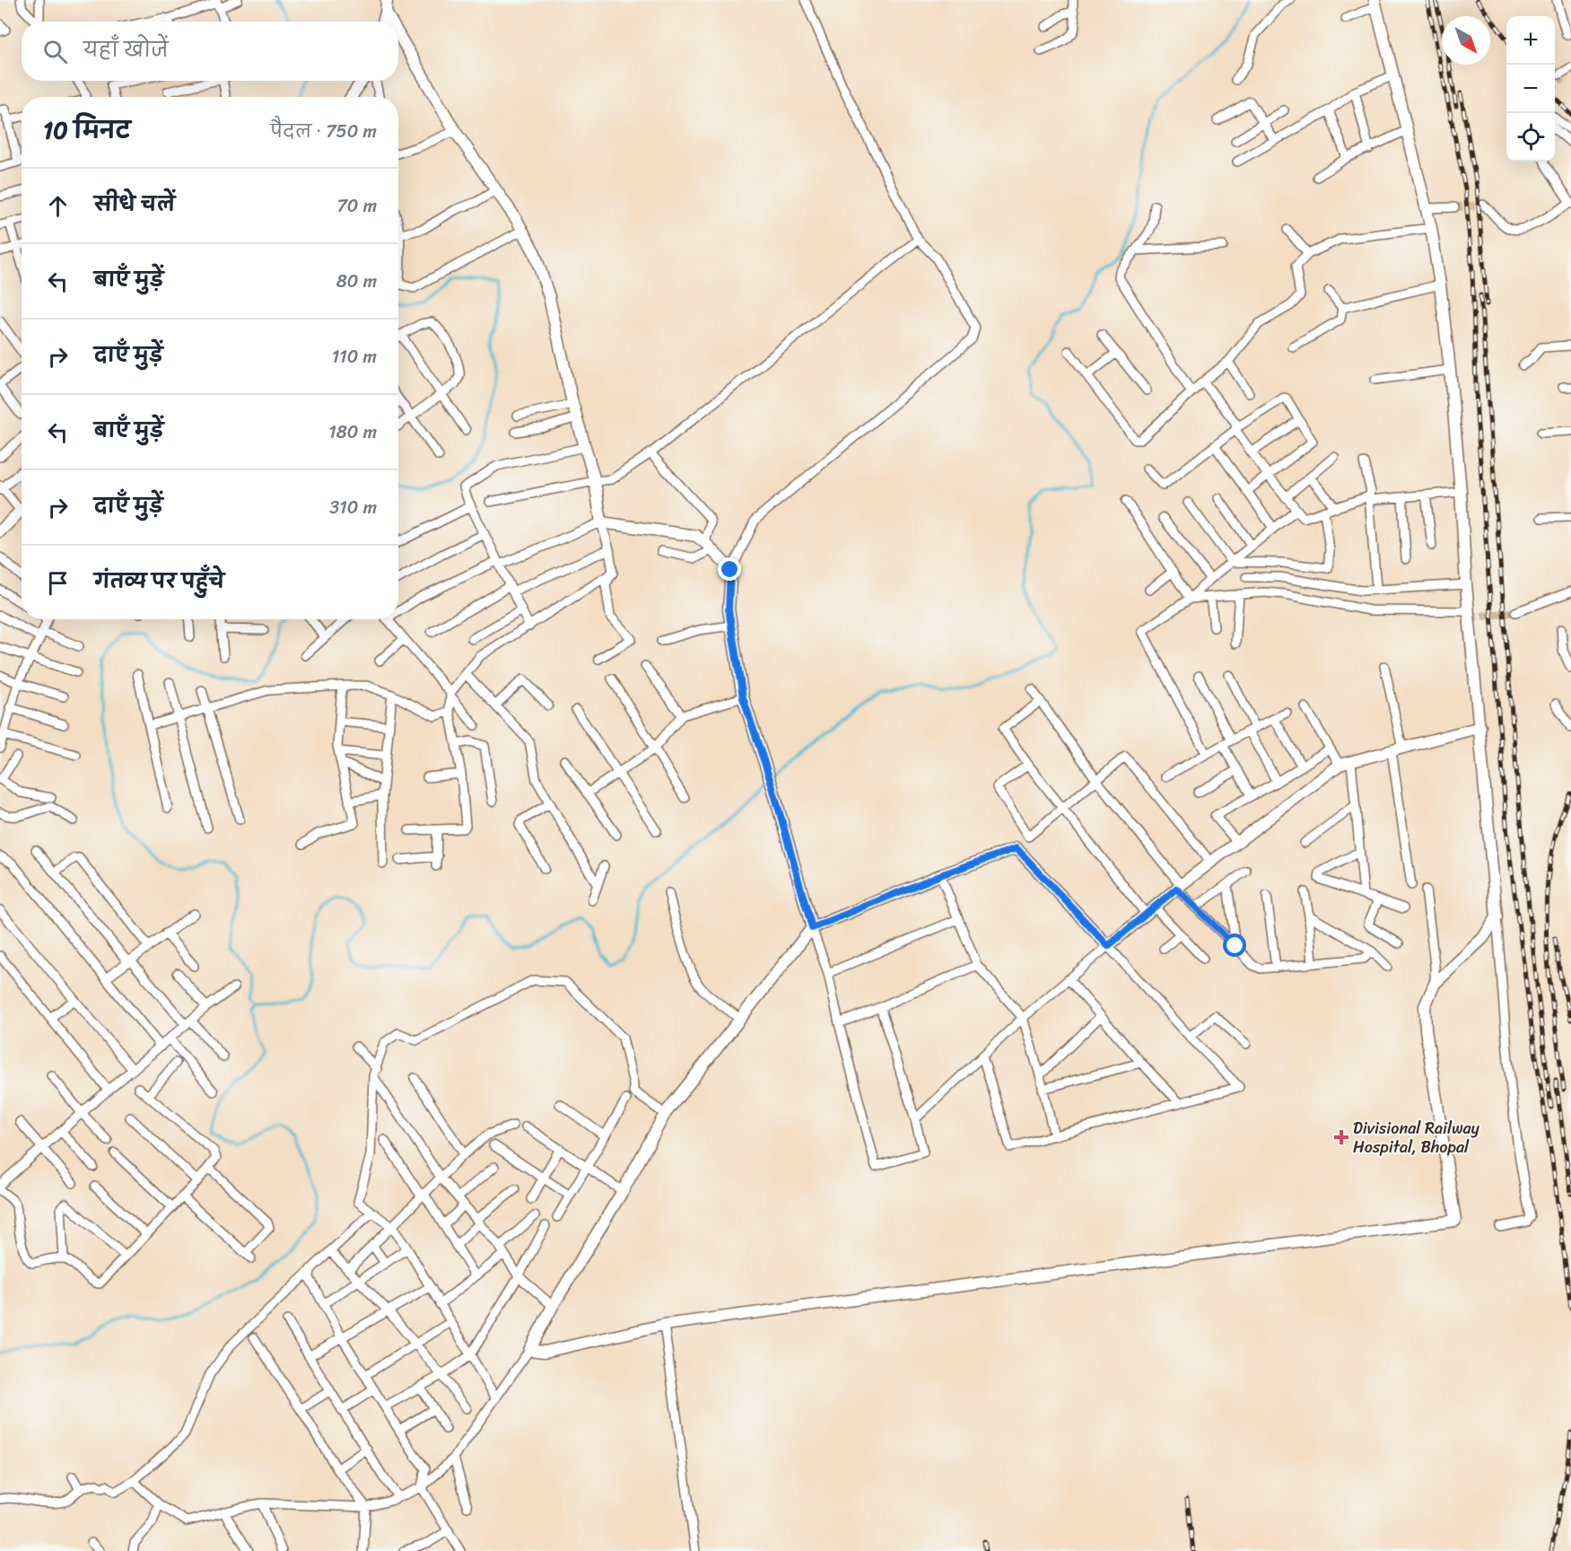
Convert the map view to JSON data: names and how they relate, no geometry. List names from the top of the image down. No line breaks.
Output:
{"places":{"health":["Divisional Railway Hospital, Bhopal"]},"north":"bottom right","page":{"map_buttons":["+","−"],"search":"यहाँ खोजें","heading":["10 मिनट","पैदल · 750 m"],"list":[["सीधे चलें","70 m"],["बाएँ मुड़ें","80 m"],["दाएँ मुड़ें","110 m"],["बाएँ मुड़ें","180 m"],["दाएँ मुड़ें","310 m"],"गंतव्य पर पहुँचे"]}}
